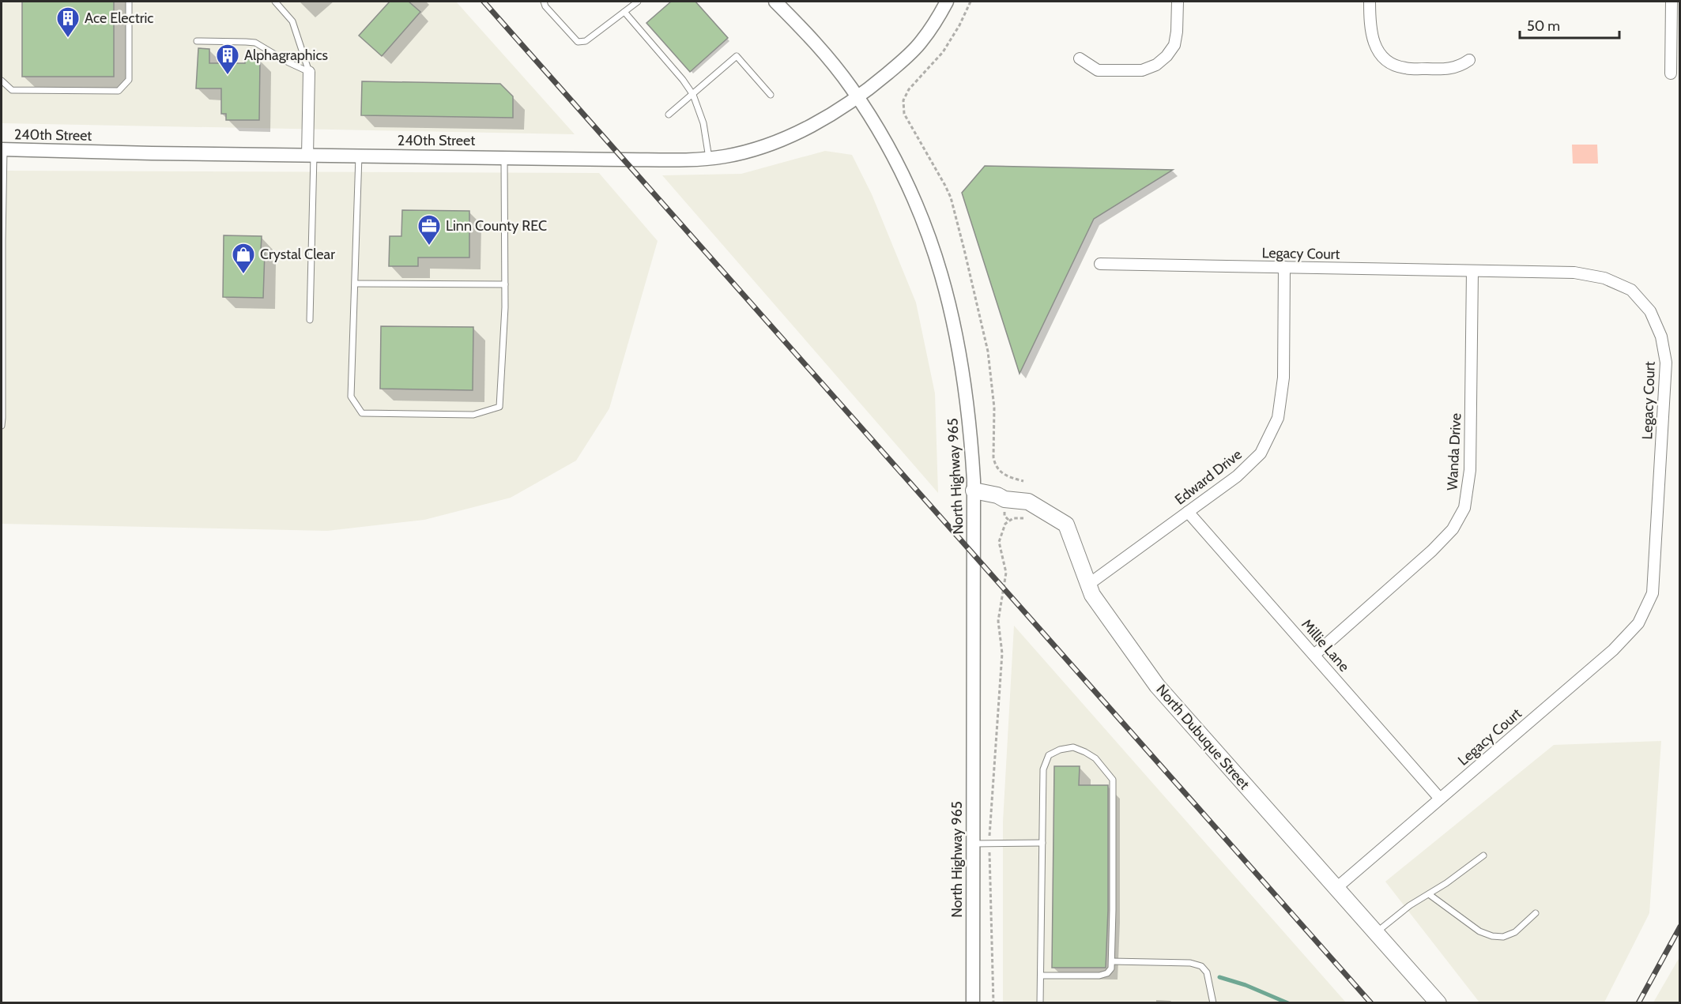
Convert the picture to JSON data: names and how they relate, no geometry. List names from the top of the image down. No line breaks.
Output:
{"streets":{"main road":["North Dubuque Street"],"street":["240th Street","Legacy Court","Wanda Drive","North Highway 965","Edward Drive","Millie Lane"]},"crossings":[["240th Street","North Highway 965"],["Legacy Court","Wanda Drive"],["Legacy Court","Edward Drive"],["Legacy Court","Millie Lane"],["Legacy Court","North Dubuque Street"],["Wanda Drive","Millie Lane"],["North Highway 965","North Dubuque Street"],["Edward Drive","Millie Lane"],["Edward Drive","North Dubuque Street"]],"places":{"building":["Ace Electric","Alphagraphics"],"office":["Linn County REC"],"shop":["Crystal Clear"]},"scale_bar":"50 m"}
